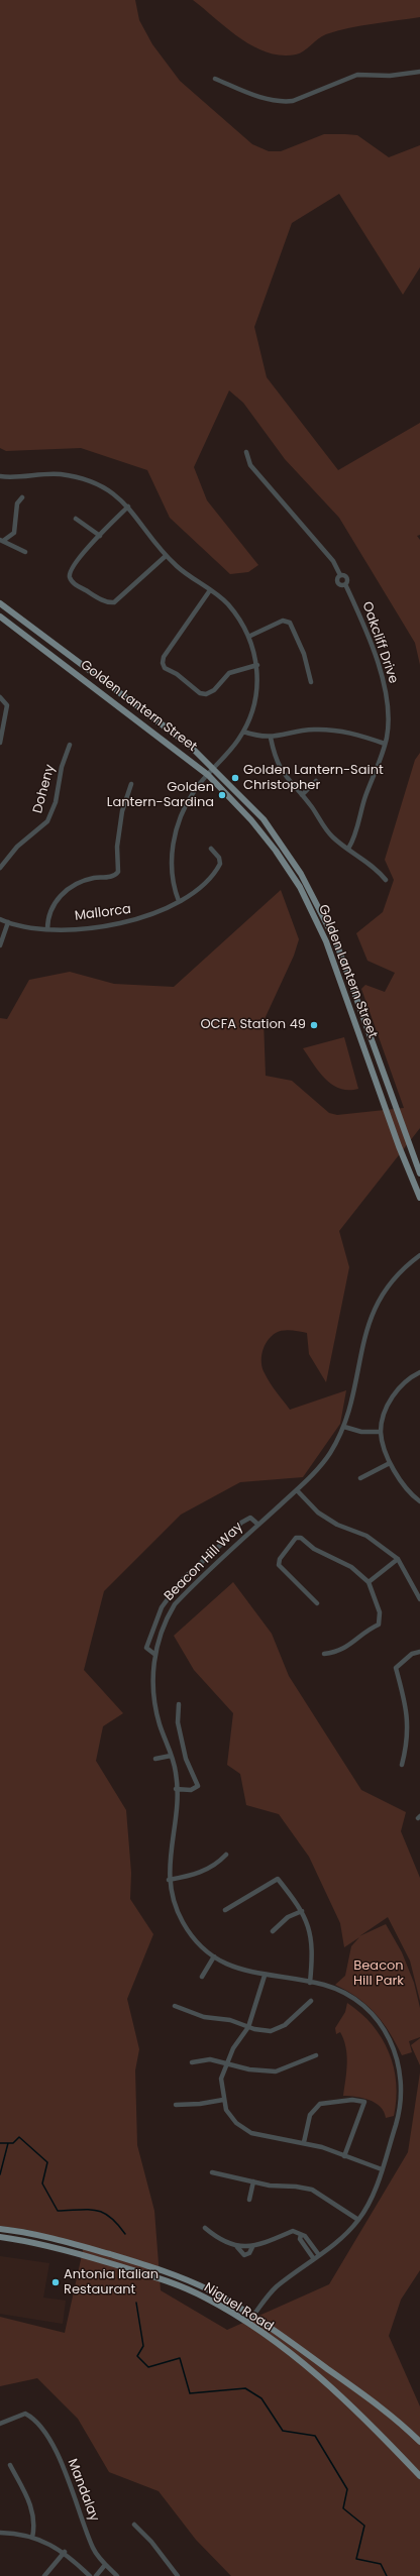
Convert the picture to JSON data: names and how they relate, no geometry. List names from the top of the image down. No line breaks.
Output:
{"streets":{"main road":["Golden Lantern Street","Niguel Road"],"street":["Oakcliff Drive","Doheny","Mallorca","Beacon Hill Way","Mandalay"]},"crossings":[["Beacon Hill Way","Niguel Road"]],"parks":["Beacon Hill Park"],"places":["Golden Lantern-Saint Christopher","Golden Lantern-Sardina","OCFA Station 49","Antonia Italian Restaurant"]}
